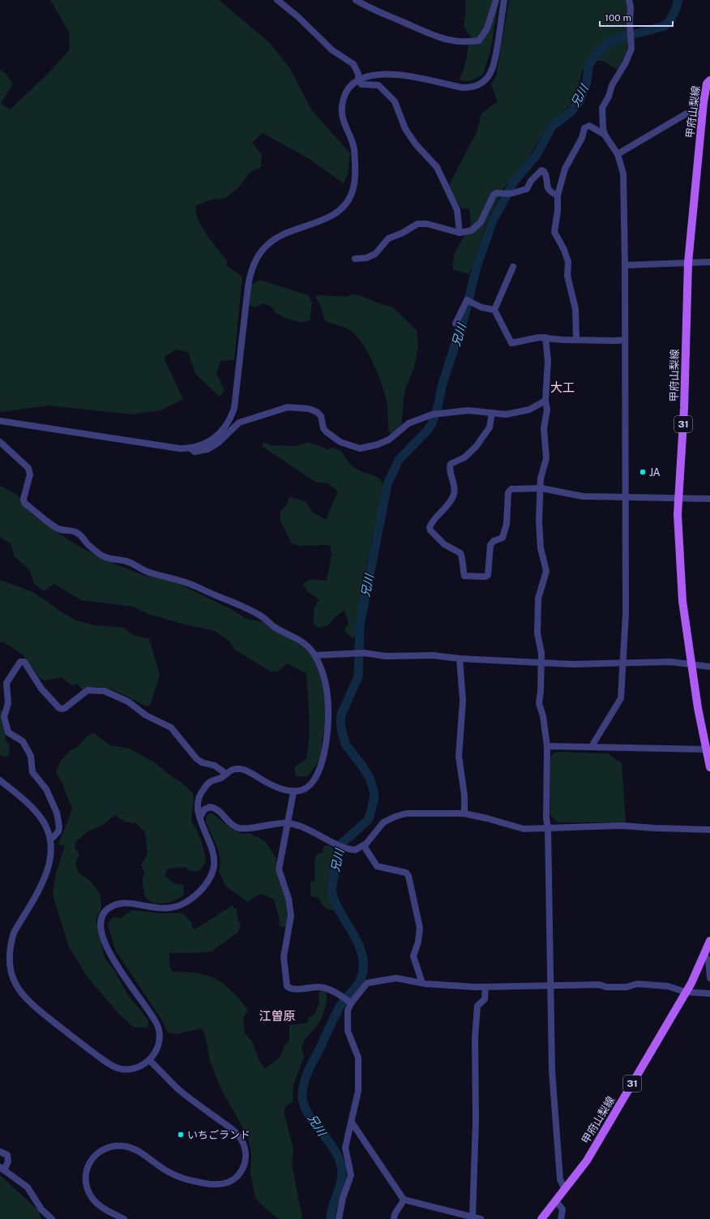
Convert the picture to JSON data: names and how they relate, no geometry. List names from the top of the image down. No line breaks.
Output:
{"streets":{"main road":["甲府山梨線","31"]},"districts":["大工","江曽原"],"water":["兄川"],"places":["JA","いちごランド"],"scale_bar":"100 m"}
